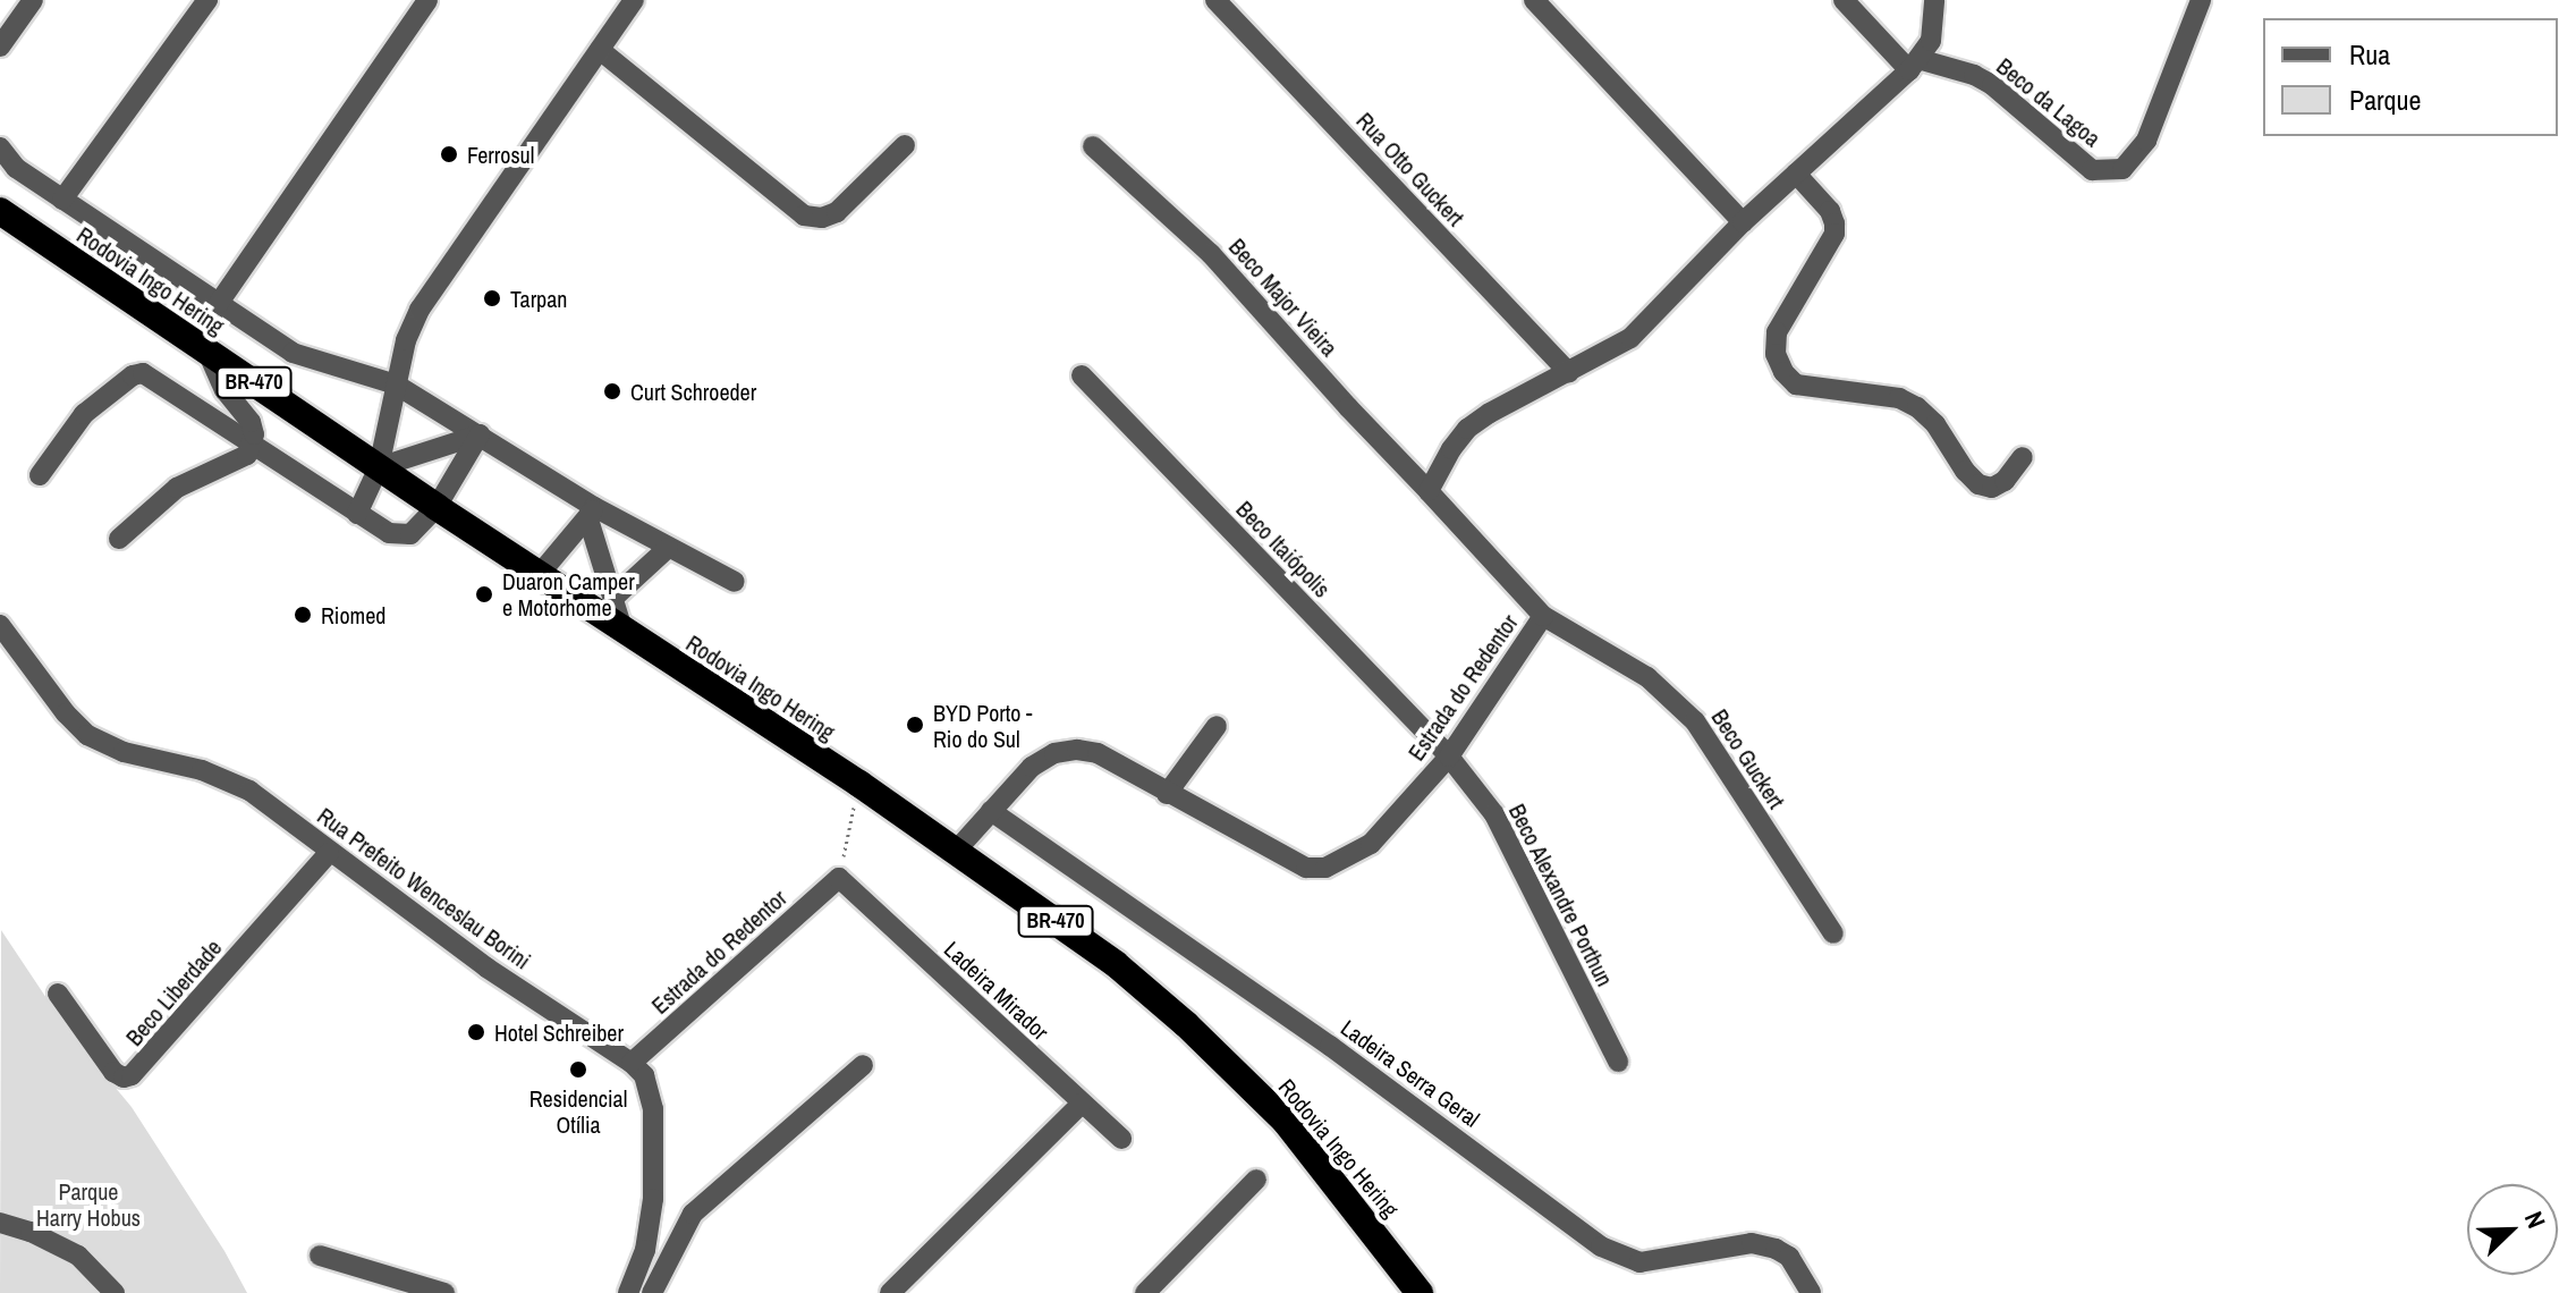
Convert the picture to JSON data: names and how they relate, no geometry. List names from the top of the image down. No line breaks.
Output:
{"streets":{"highway":["Rodovia Ingo Hering","BR-470"],"street":["Beco da Lagoa","Rua Otto Guckert","Beco Major Vieira","Beco Itaiópolis","Estrada do Redentor","Beco Guckert","Rua Prefeito Wenceslau Borini","Beco Alexandre Porthun","Ladeira Mirador","Beco Liberdade","Ladeira Serra Geral"]},"crossings":[["Rodovia Ingo Hering","Estrada do Redentor"],["Beco Major Vieira","Estrada do Redentor"],["Beco Itaiópolis","Estrada do Redentor"],["Beco Itaiópolis","Beco Alexandre Porthun"],["Estrada do Redentor","Beco Guckert"],["Estrada do Redentor","Rua Prefeito Wenceslau Borini"],["Estrada do Redentor","Beco Alexandre Porthun"],["Estrada do Redentor","Ladeira Mirador"],["Estrada do Redentor","Ladeira Serra Geral"],["Rua Prefeito Wenceslau Borini","Beco Liberdade"]],"parks":["Parque Harry Hobus"],"places":["Ferrosul","Tarpan","Curt Schroeder","Duaron Camper e Motorhome","Riomed","BYD Porto - Rio do Sul","Hotel Schreiber","Residencial Otília"],"legend":["Rua","Parque"],"north":"top right"}
